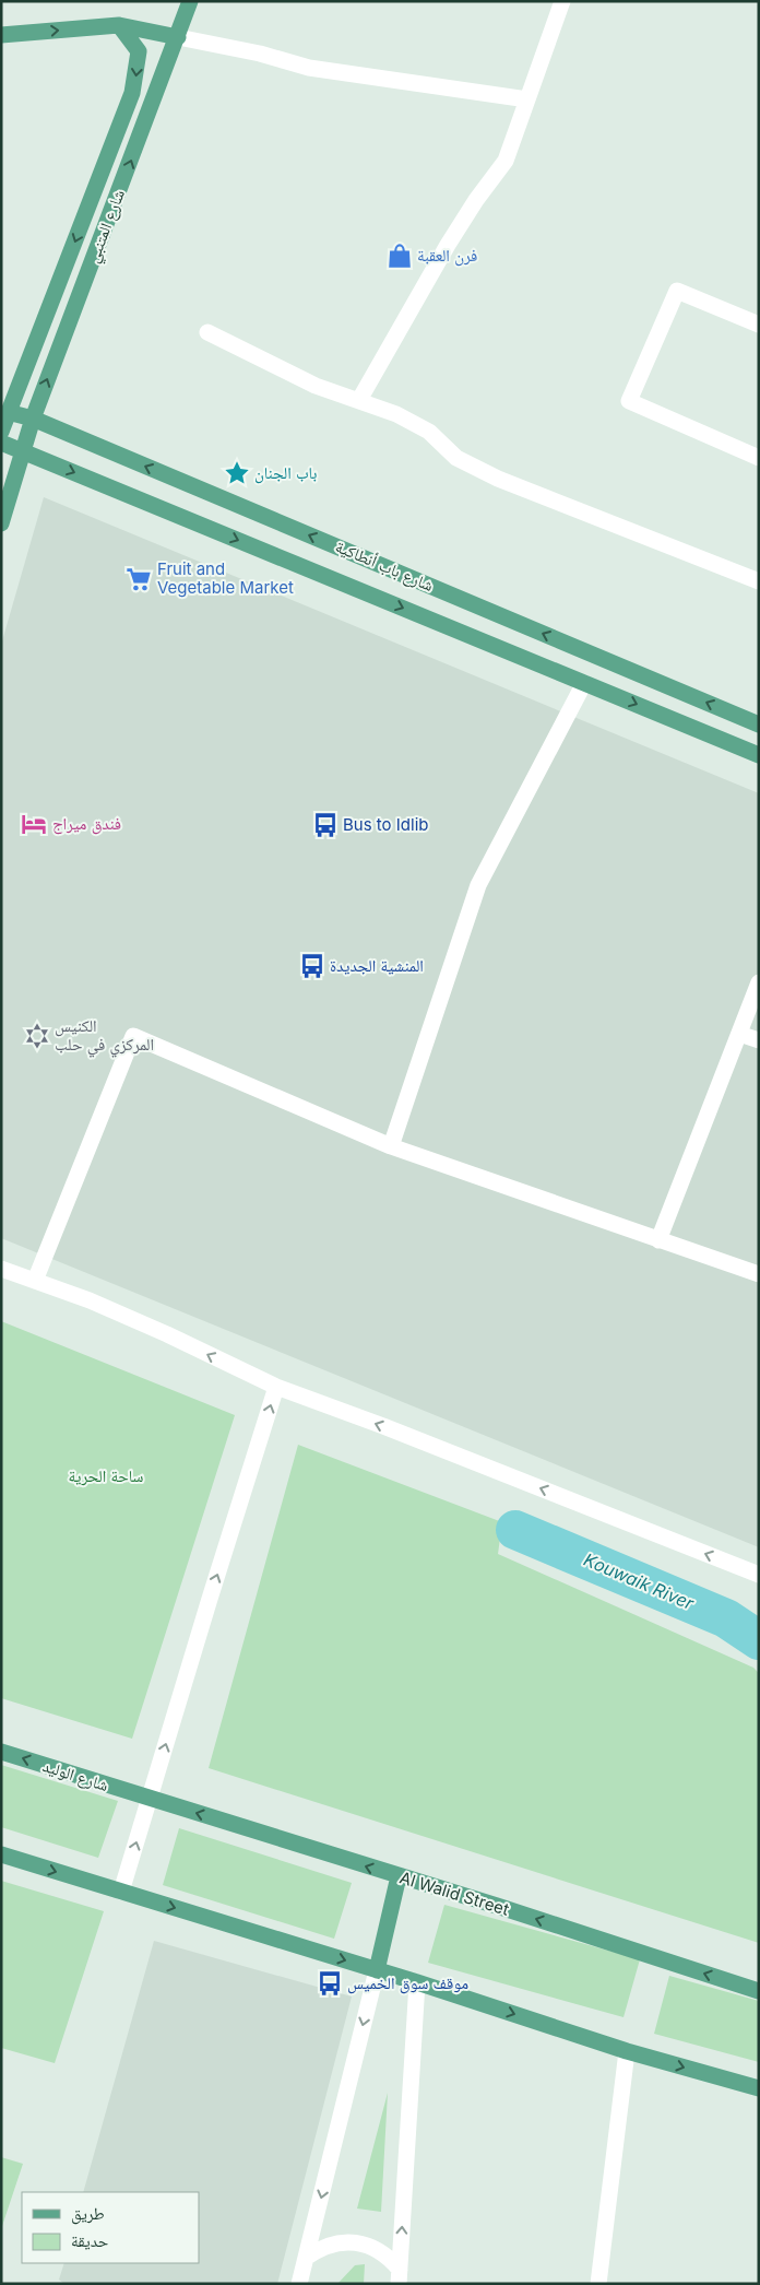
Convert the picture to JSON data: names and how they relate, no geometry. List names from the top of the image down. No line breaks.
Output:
{"streets":{"main road":["شارع المتنبي","شارع باب أنطاكية","شارع الوليد","Al Walid Street"]},"crossings":[["شارع المتنبي","شارع باب أنطاكية"],["شارع الوليد","Al Walid Street"]],"water":["Kouwaik River"],"parks":["ساحة الحرية"],"places":{"shop":["فرن العقبة"],"place":["باب الجنان"],"supermarket":["Fruit and Vegetable Market"],"hotel":["فندق ميراج"],"bus stop":["Bus to Idlib","المنشية الجديدة","موقف سوق الخميس"],"synagogue":["الكنيس المركزي في حلب"]},"legend":["طريق","حديقة"]}
